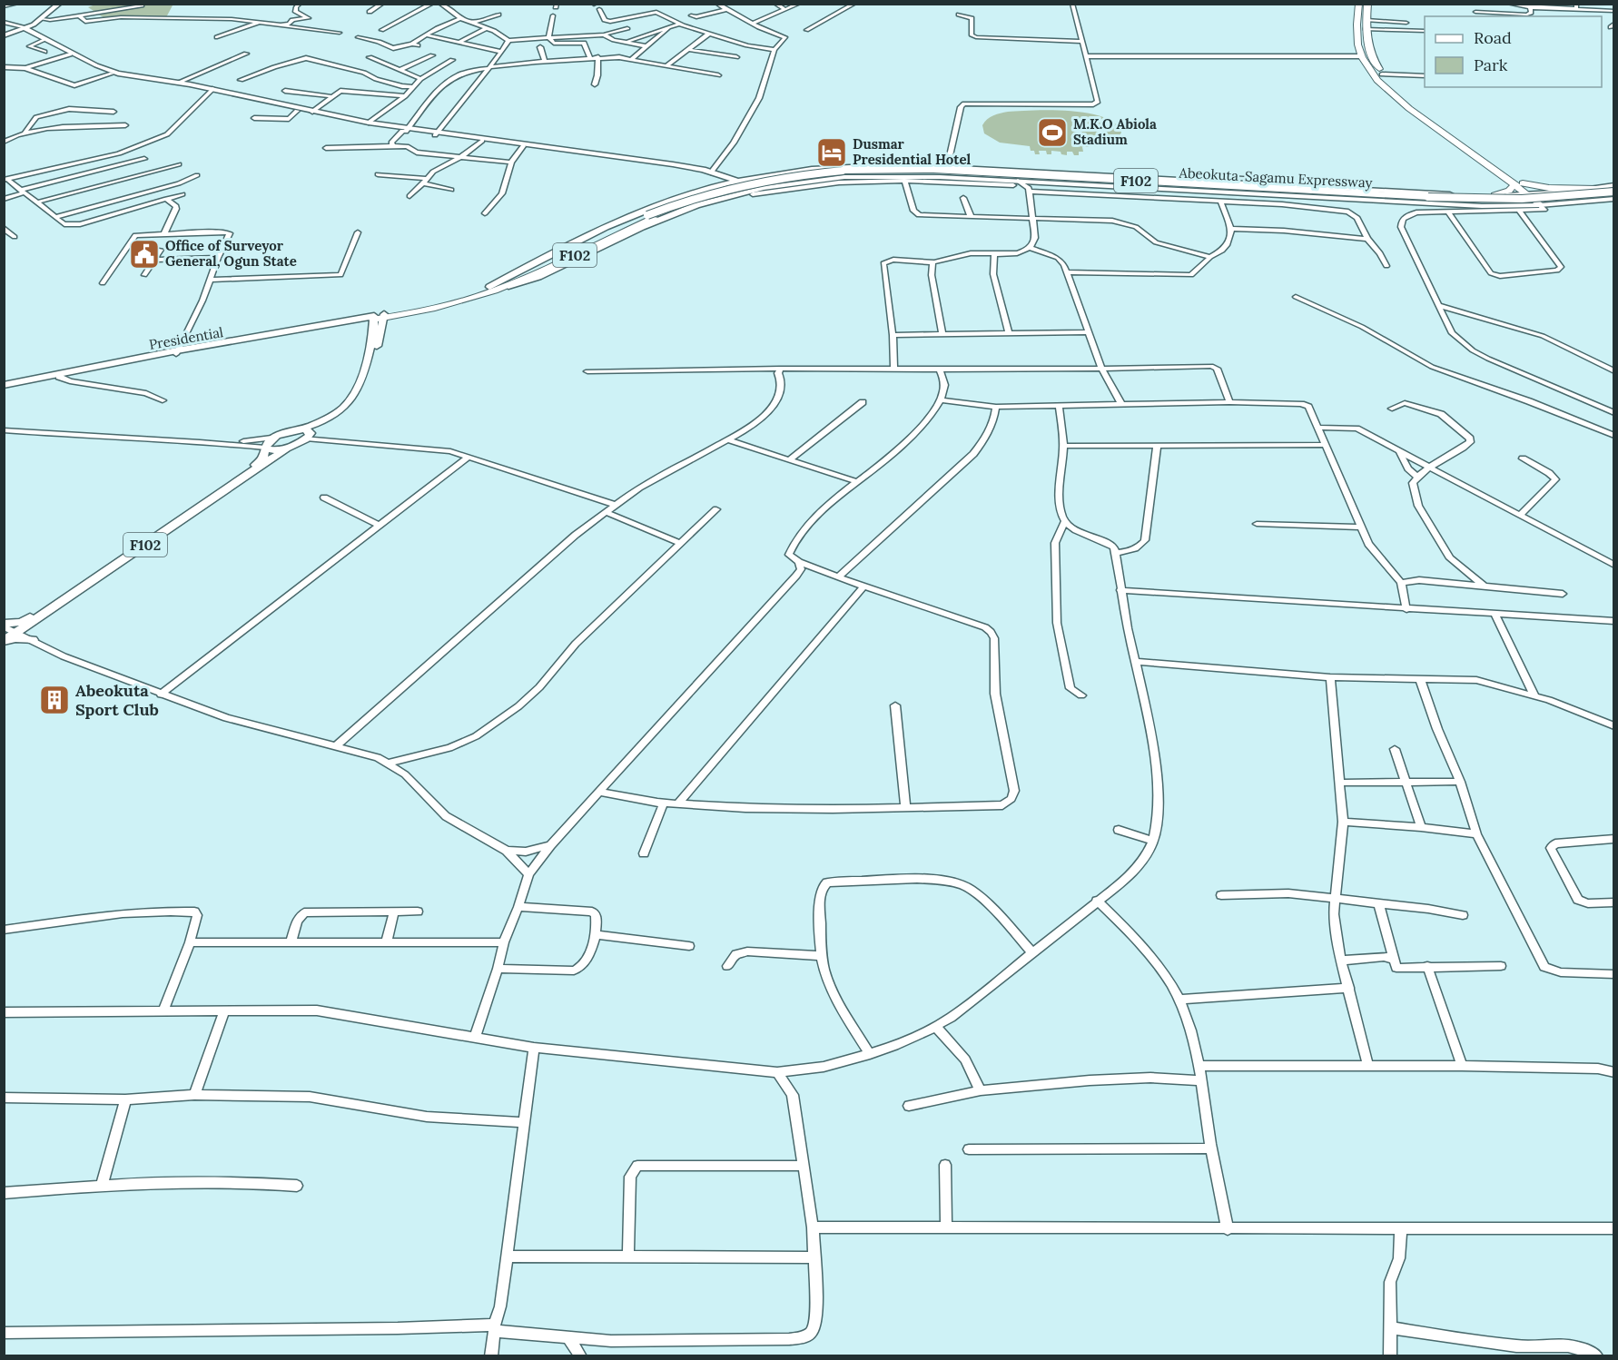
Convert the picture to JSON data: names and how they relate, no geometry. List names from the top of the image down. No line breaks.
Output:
{"streets":{"highway":["Abeokuta-Sagamu Expressway","F102"],"main road":["Presidential"]},"crossings":[["Abeokuta-Sagamu Expressway","F102"],["Abeokuta-Sagamu Expressway","Presidential"]],"places":{"sports":["M.K.O Abiola Stadium"],"hotel":["Dusmar Presidential Hotel"],"public building":["Office of Surveyor General, Ogun State"],"building":["Abeokuta Sport Club"]},"legend":["Road","Park"]}
